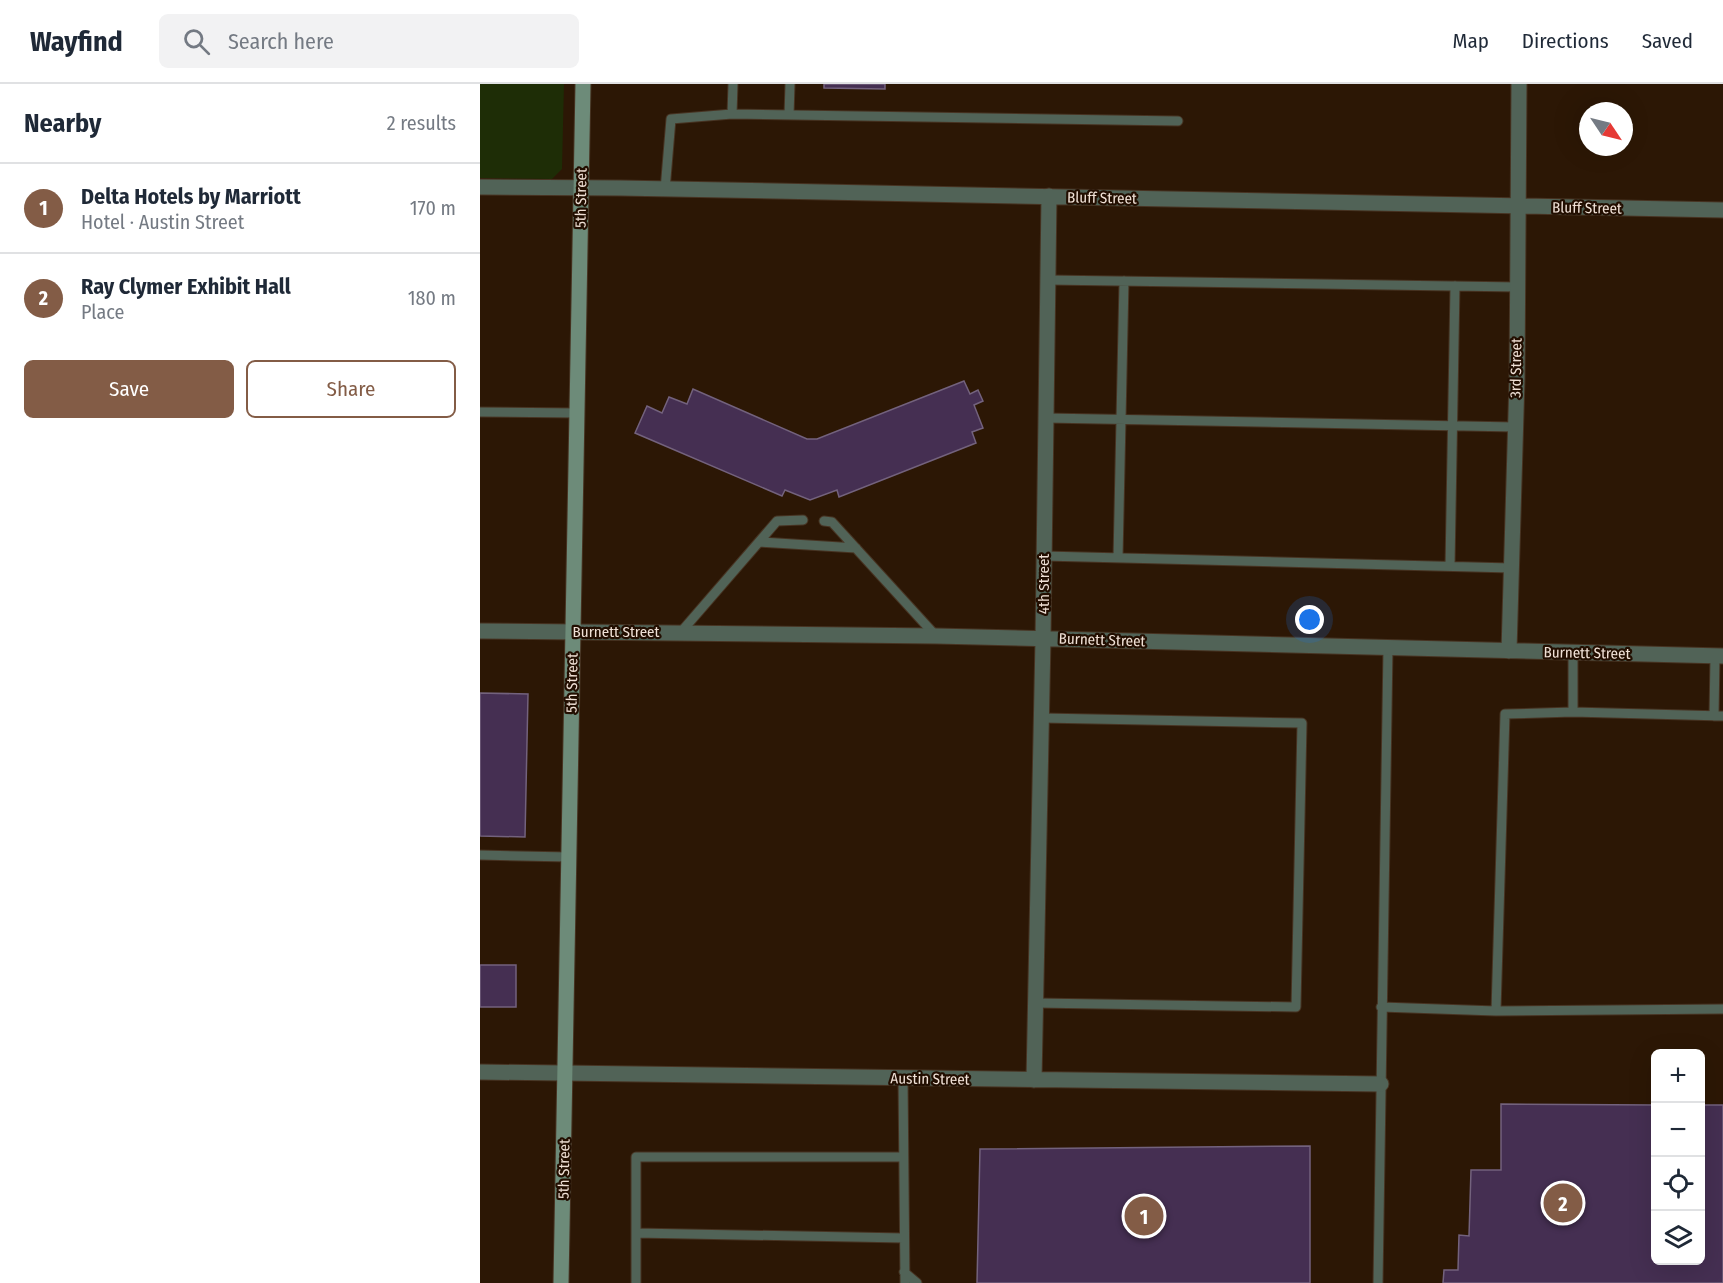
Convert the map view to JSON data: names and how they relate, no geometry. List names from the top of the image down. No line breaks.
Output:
{"streets":{"main road":["5th Street"],"street":["Bluff Street","3rd Street","4th Street","Burnett Street","Austin Street"]},"crossings":[["5th Street","Bluff Street"],["5th Street","Burnett Street"],["5th Street","Austin Street"],["Bluff Street","3rd Street"],["Bluff Street","4th Street"],["3rd Street","Burnett Street"],["4th Street","Burnett Street"],["4th Street","Austin Street"]],"north":"bottom right","page":{"header":"Wayfind","search":"Search here","nav":["Map","Directions","Saved"],"heading":["Nearby","2 results"],"list":[{"mark":"1","name":"Delta Hotels by Marriott","note":"Hotel · Austin Street","value":"170 m"},{"mark":"2","name":"Ray Clymer Exhibit Hall","note":"Place","value":"180 m"}],"buttons":["Save","Share"],"map_buttons":["+","−"],"pins":["2","1"]}}
